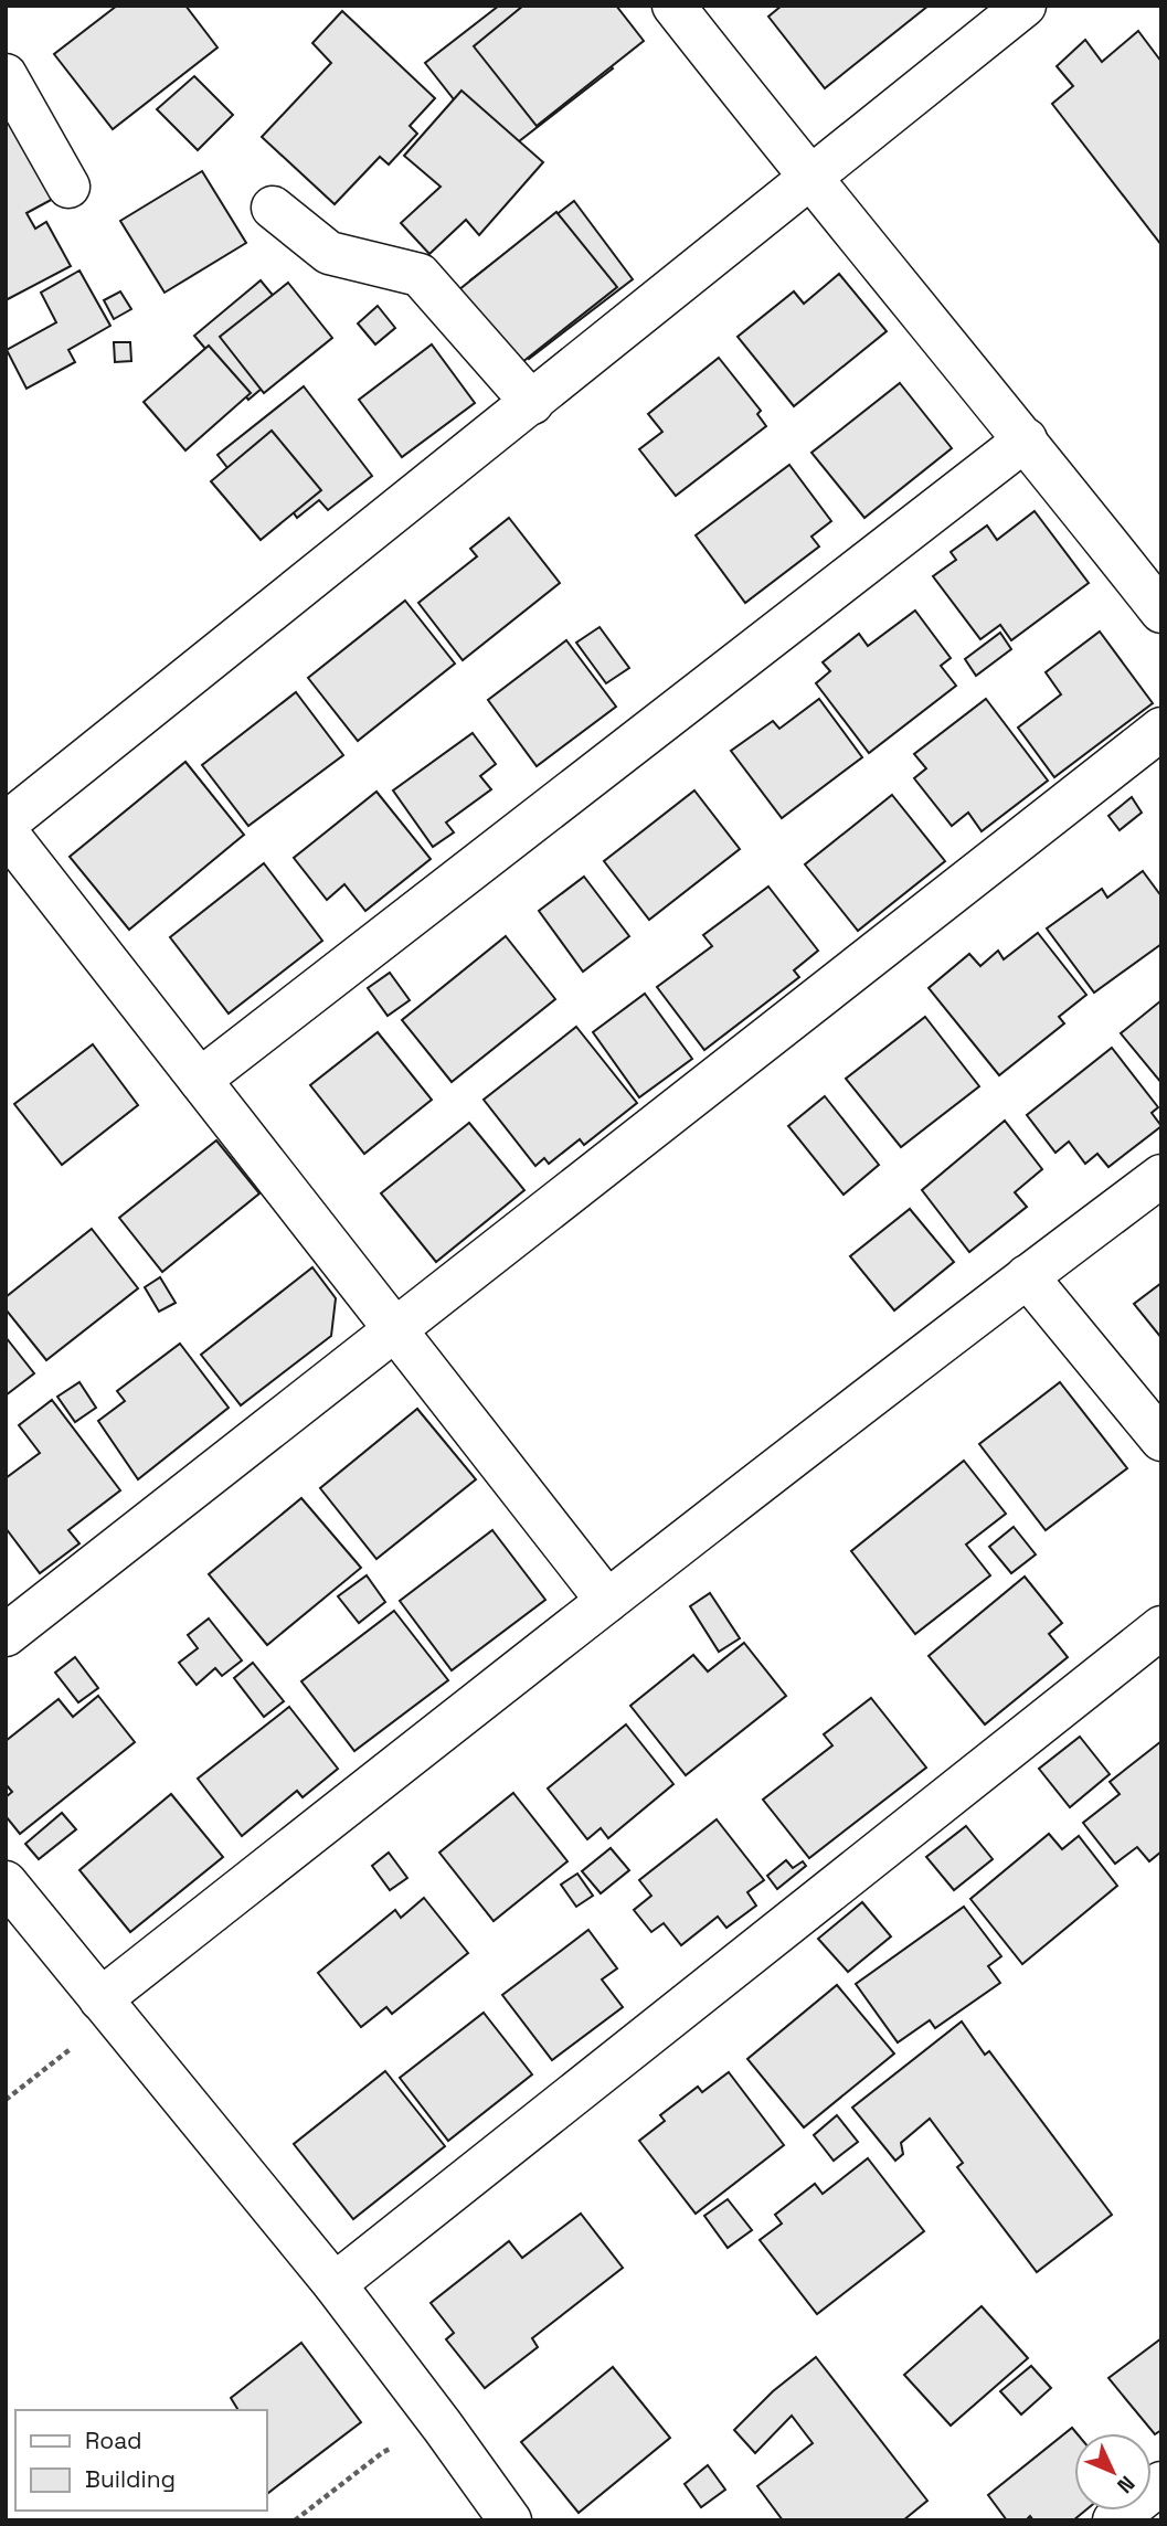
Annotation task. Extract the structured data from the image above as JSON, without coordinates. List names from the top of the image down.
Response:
{
  "legend": ["Road", "Building"],
  "north": "bottom right"
}
